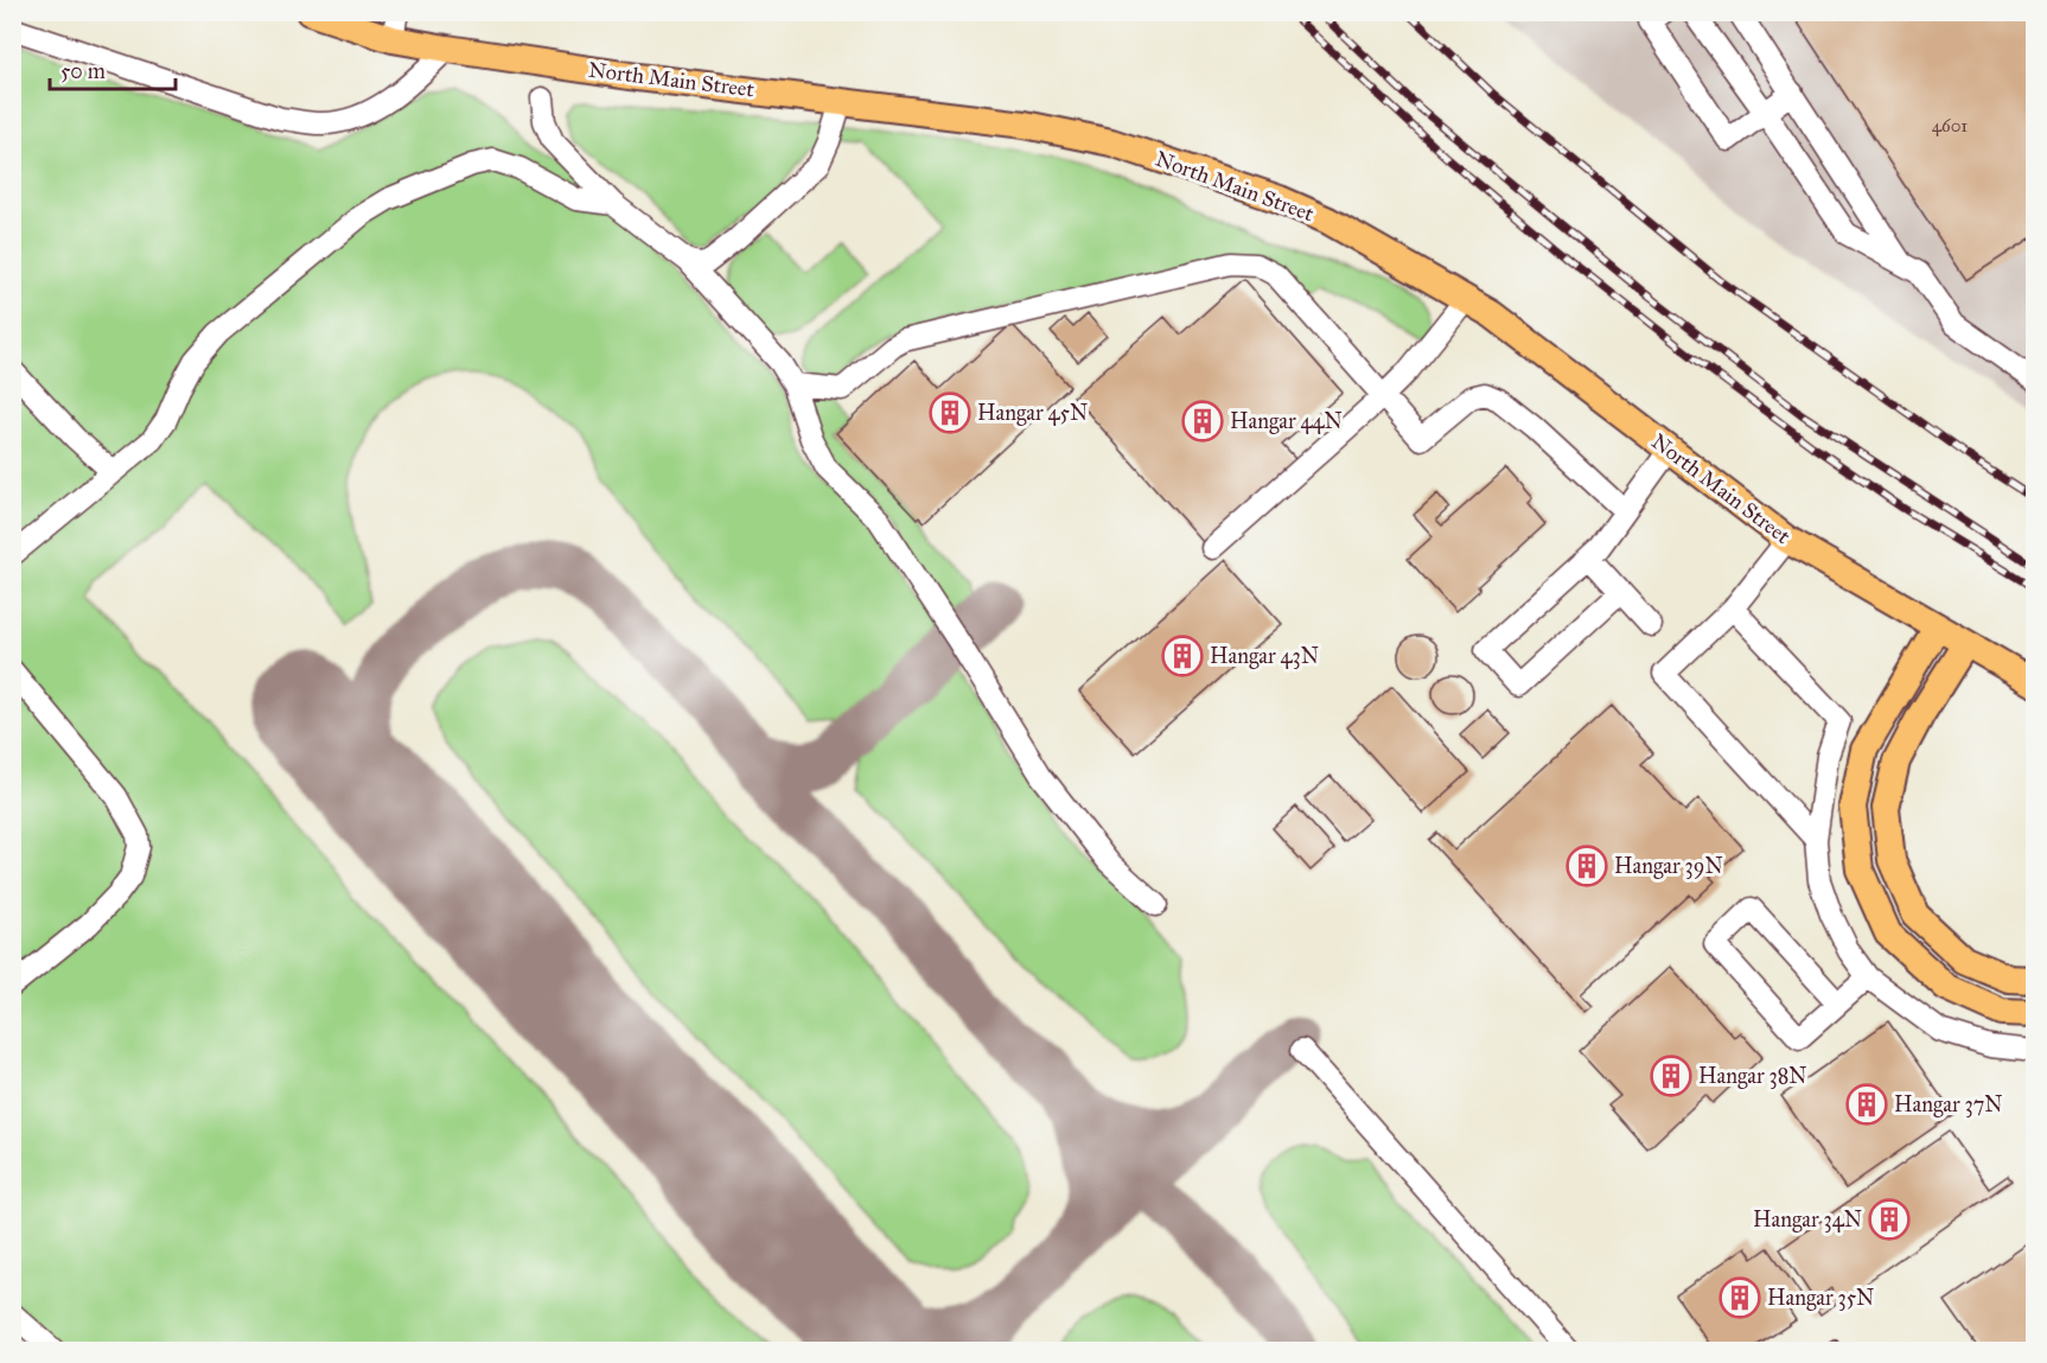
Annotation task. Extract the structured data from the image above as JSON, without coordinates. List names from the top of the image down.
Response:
{
  "streets": {
    "main road": ["North Main Street"]
  },
  "places": {
    "building": [
      "Hangar 45N",
      "Hangar 44N",
      "Hangar 43N",
      "Hangar 39N",
      "Hangar 38N",
      "Hangar 37N",
      "Hangar 34N",
      "Hangar 35N"
    ]
  },
  "house_numbers": ["4601"],
  "scale_bar": "50 m"
}
